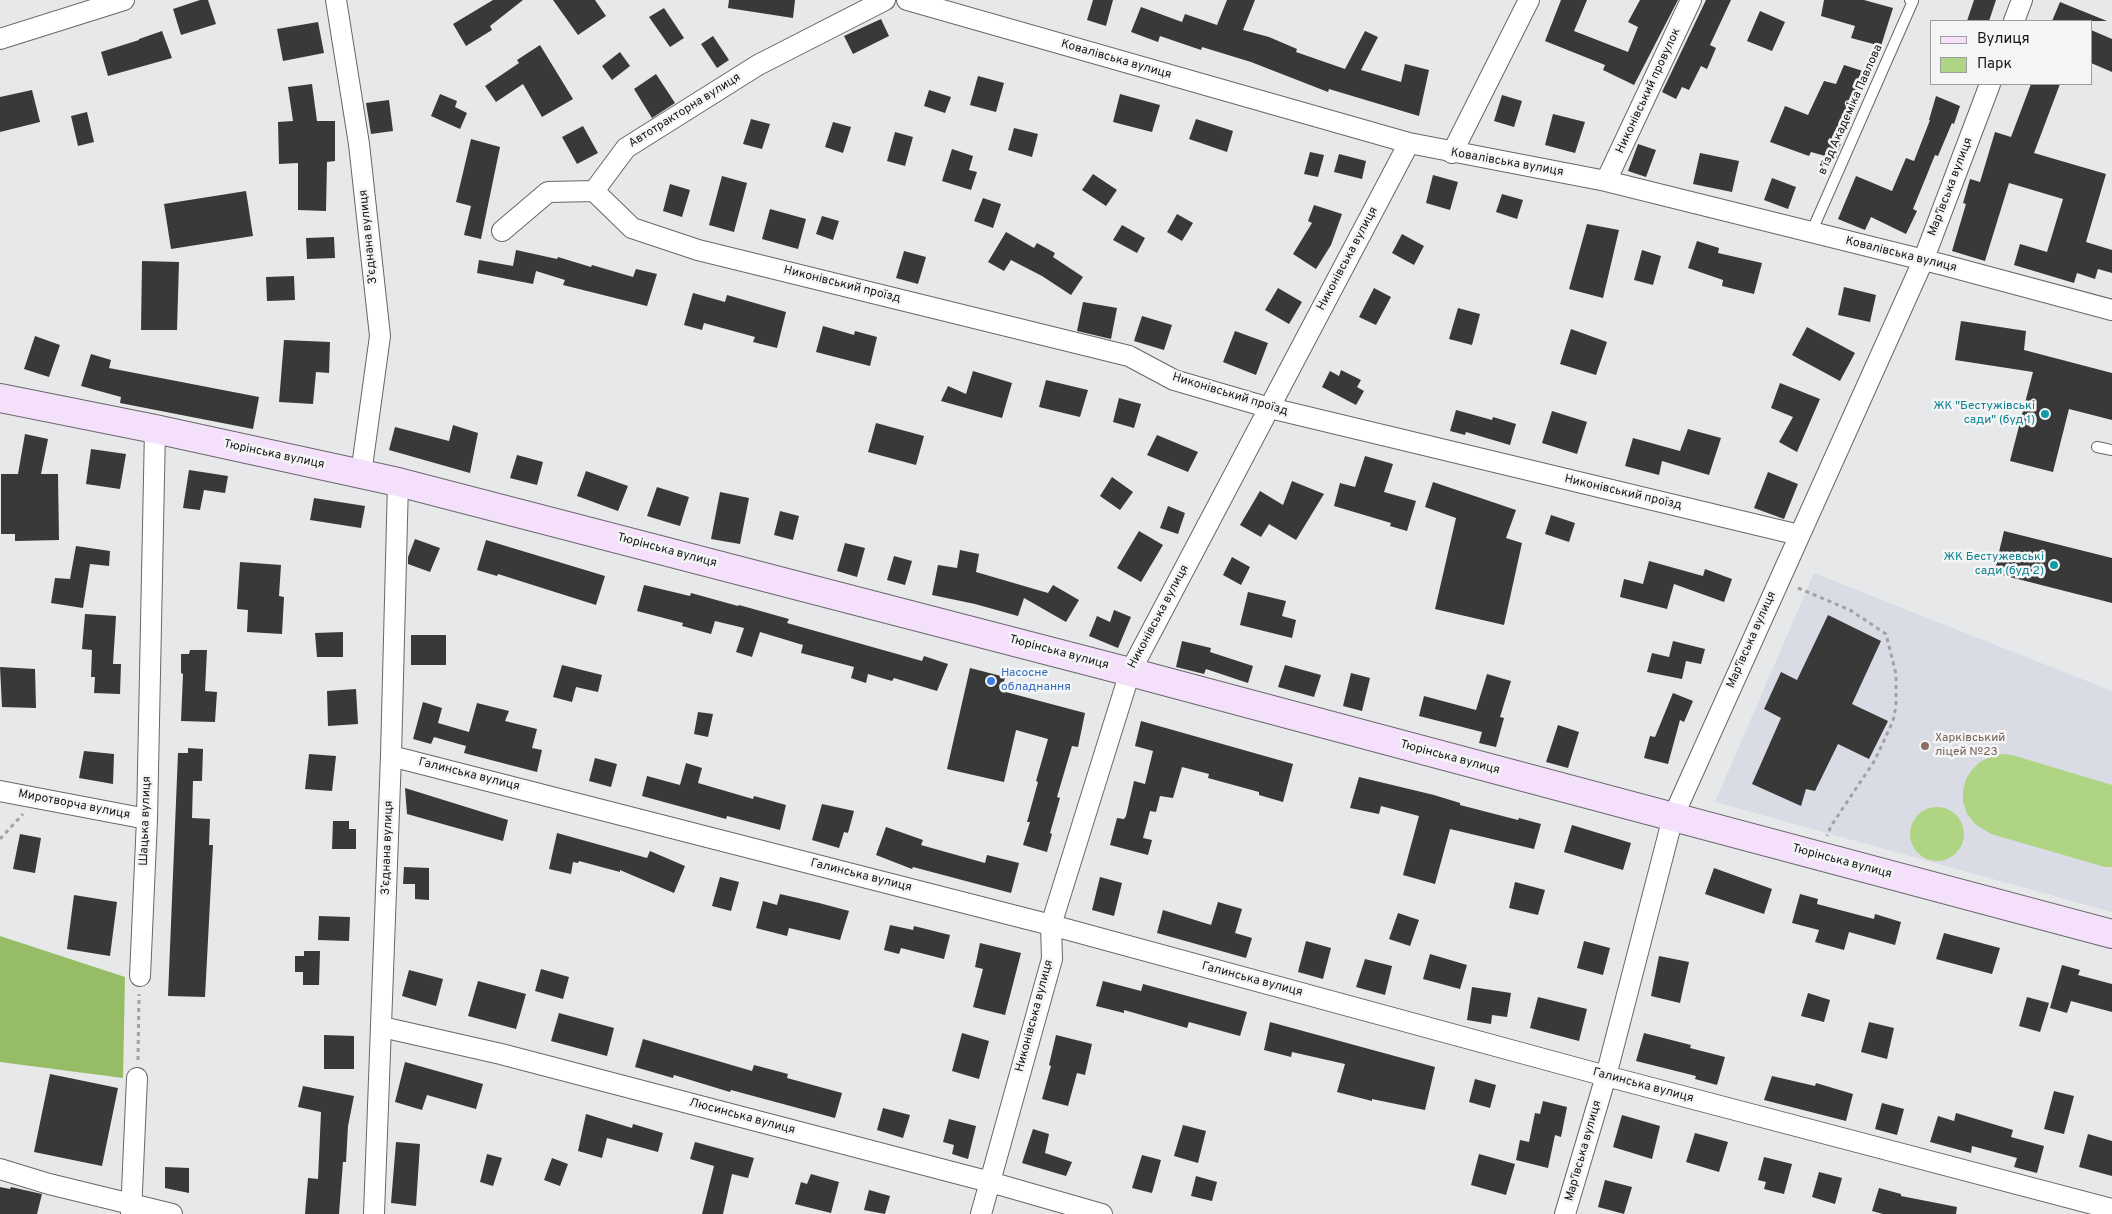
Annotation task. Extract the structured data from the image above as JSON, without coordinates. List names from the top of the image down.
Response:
{
  "streets": {
    "main road": ["Тюрінська вулиця"],
    "street": [
      "Ковалівська вулиця",
      "Никонівський провулок",
      "Автотракторна вулиця",
      "Мар'ївська вулиця",
      "З’єднана вулиця",
      "Никонівська вулиця",
      "Никонівський проїзд",
      "Галинська вулиця",
      "Миротворча вулиця",
      "Шацька вулиця",
      "Люсинська вулиця"
    ],
    "lane": ["в’їзд Академіка Павлова"]
  },
  "crossings": [
    ["Ковалівська вулиця", "Никонівський провулок"],
    ["Ковалівська вулиця", "в’їзд Академіка Павлова"],
    ["Ковалівська вулиця", "Мар'ївська вулиця"],
    ["Ковалівська вулиця", "Никонівська вулиця"],
    ["Автотракторна вулиця", "Никонівський проїзд"],
    ["Мар'ївська вулиця", "Никонівський проїзд"],
    ["Мар'ївська вулиця", "Тюрінська вулиця"],
    ["Мар'ївська вулиця", "Галинська вулиця"],
    ["З’єднана вулиця", "Тюрінська вулиця"],
    ["З’єднана вулиця", "Галинська вулиця"],
    ["З’єднана вулиця", "Люсинська вулиця"],
    ["Никонівська вулиця", "Никонівський проїзд"],
    ["Никонівська вулиця", "Тюрінська вулиця"],
    ["Никонівська вулиця", "Галинська вулиця"],
    ["Никонівська вулиця", "Люсинська вулиця"],
    ["Тюрінська вулиця", "Шацька вулиця"],
    ["Миротворча вулиця", "Шацька вулиця"]
  ],
  "places": [
    "ЖК \"Бестужівські сади\" (буд 1)",
    "ЖК Бестужевські сади (буд 2)",
    "Насосне обладнання",
    "Харківський ліцей №23"
  ],
  "legend": ["Вулиця", "Парк"]
}
